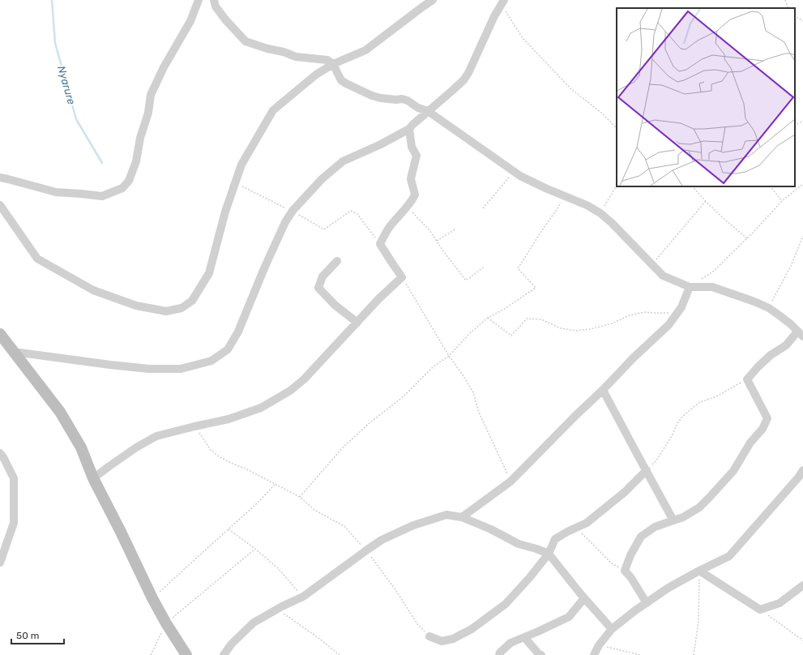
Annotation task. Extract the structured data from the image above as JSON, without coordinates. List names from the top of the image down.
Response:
{
  "water": ["Nyarure"],
  "scale_bar": "50 m"
}
